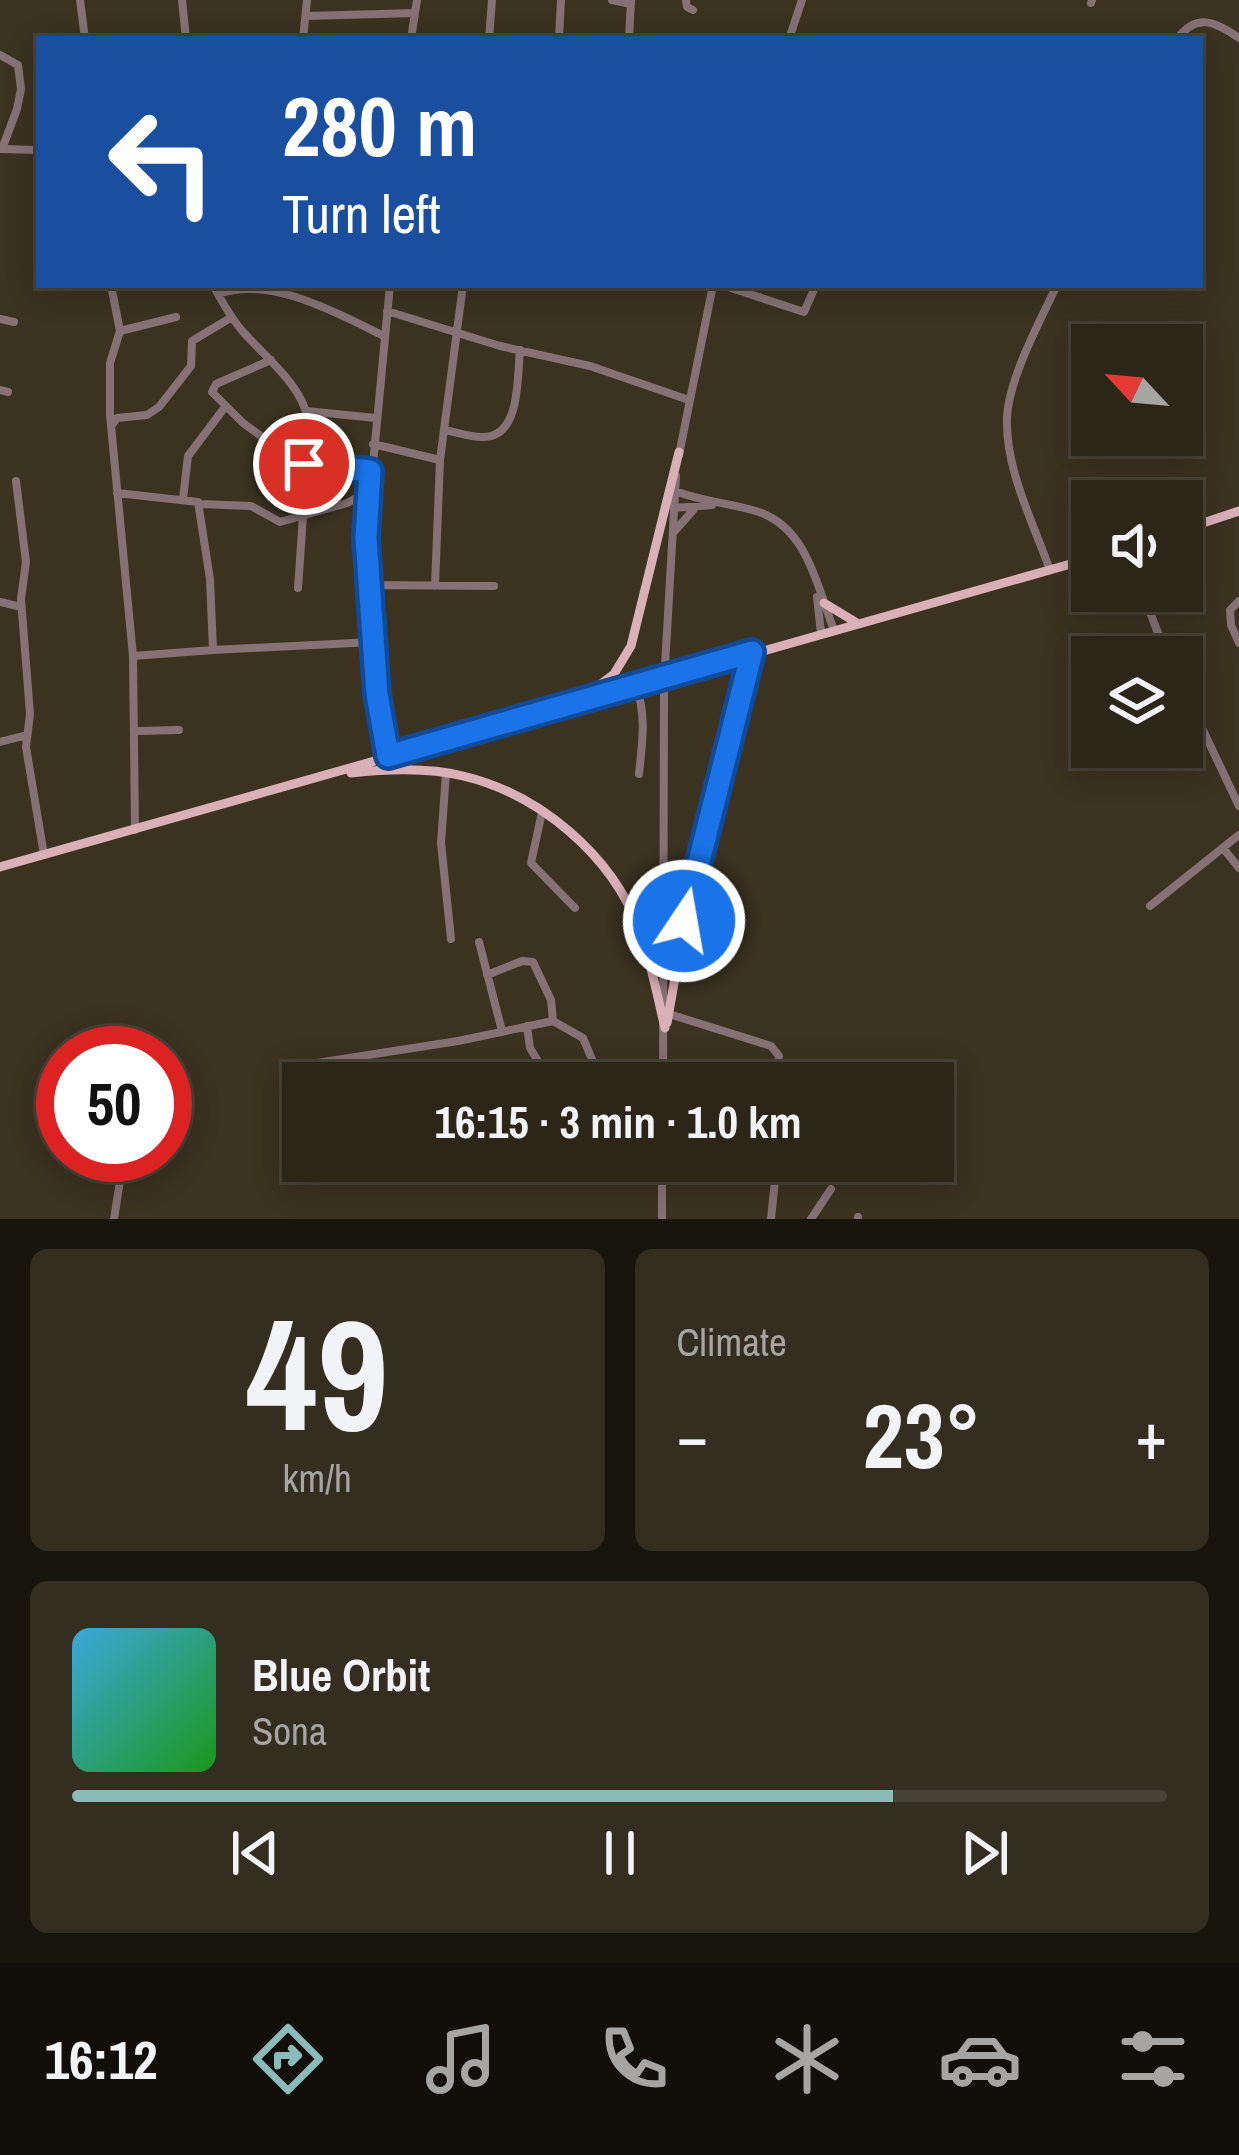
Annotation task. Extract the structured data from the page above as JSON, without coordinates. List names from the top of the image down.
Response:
{
  "north": "top left",
  "page": {
    "turn": ["280 m", "Turn left"],
    "limit": "50",
    "trip": "16:15 · 3 min · 1.0 km",
    "tile": [
      ["49", "km/h"],
      "Climate"
    ],
    "heat": ["−", "23°", "+"],
    "song": ["Blue Orbit", "Sona"],
    "tabs": "16:12"
  }
}
